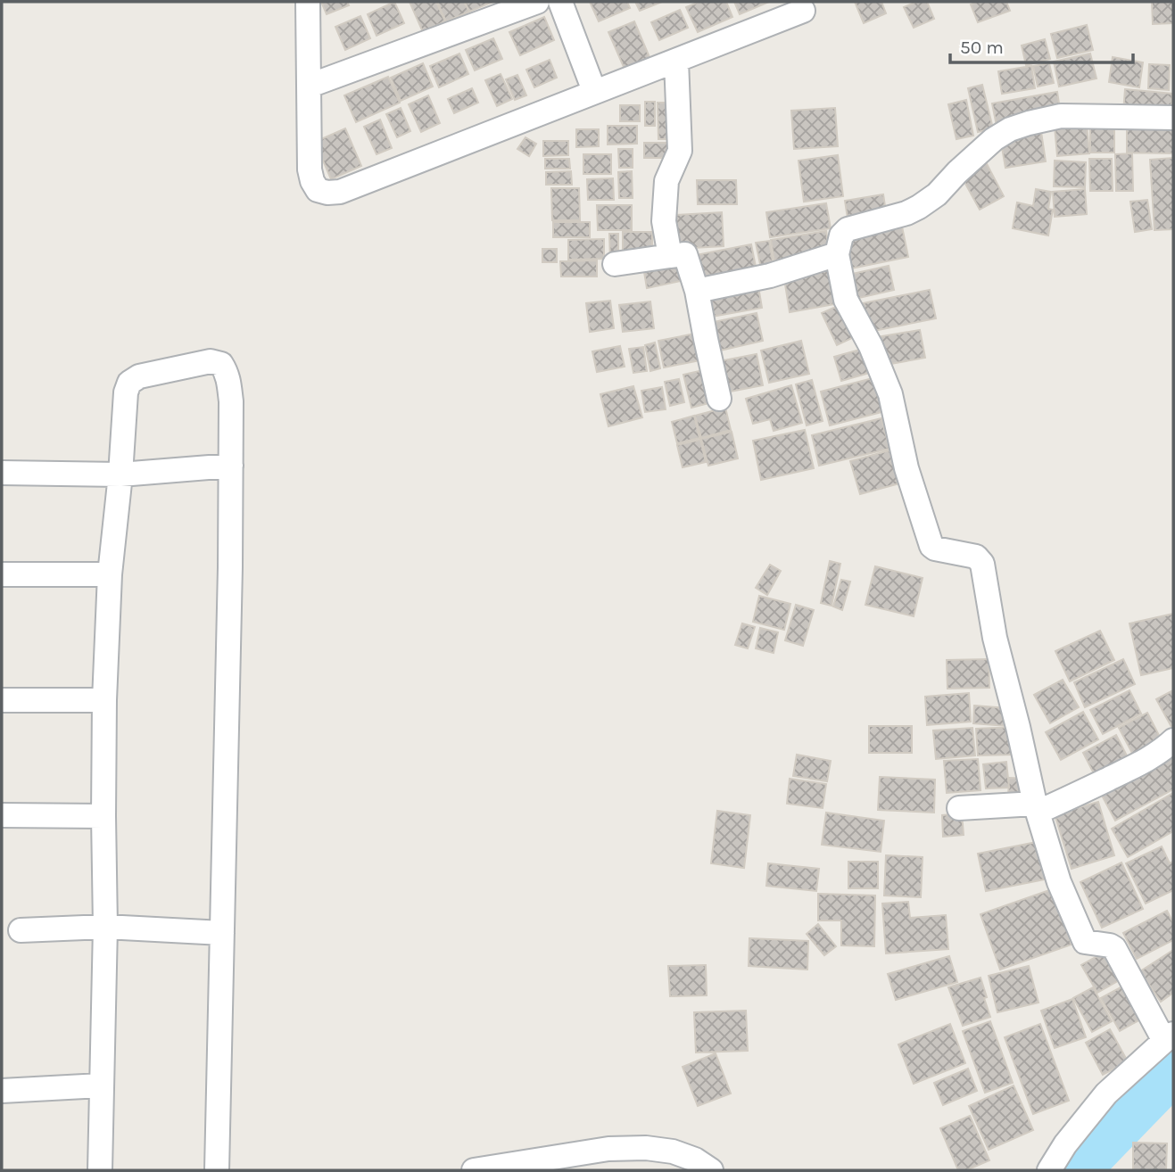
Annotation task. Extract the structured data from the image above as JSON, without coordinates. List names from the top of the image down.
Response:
{
  "scale_bar": "50 m"
}
